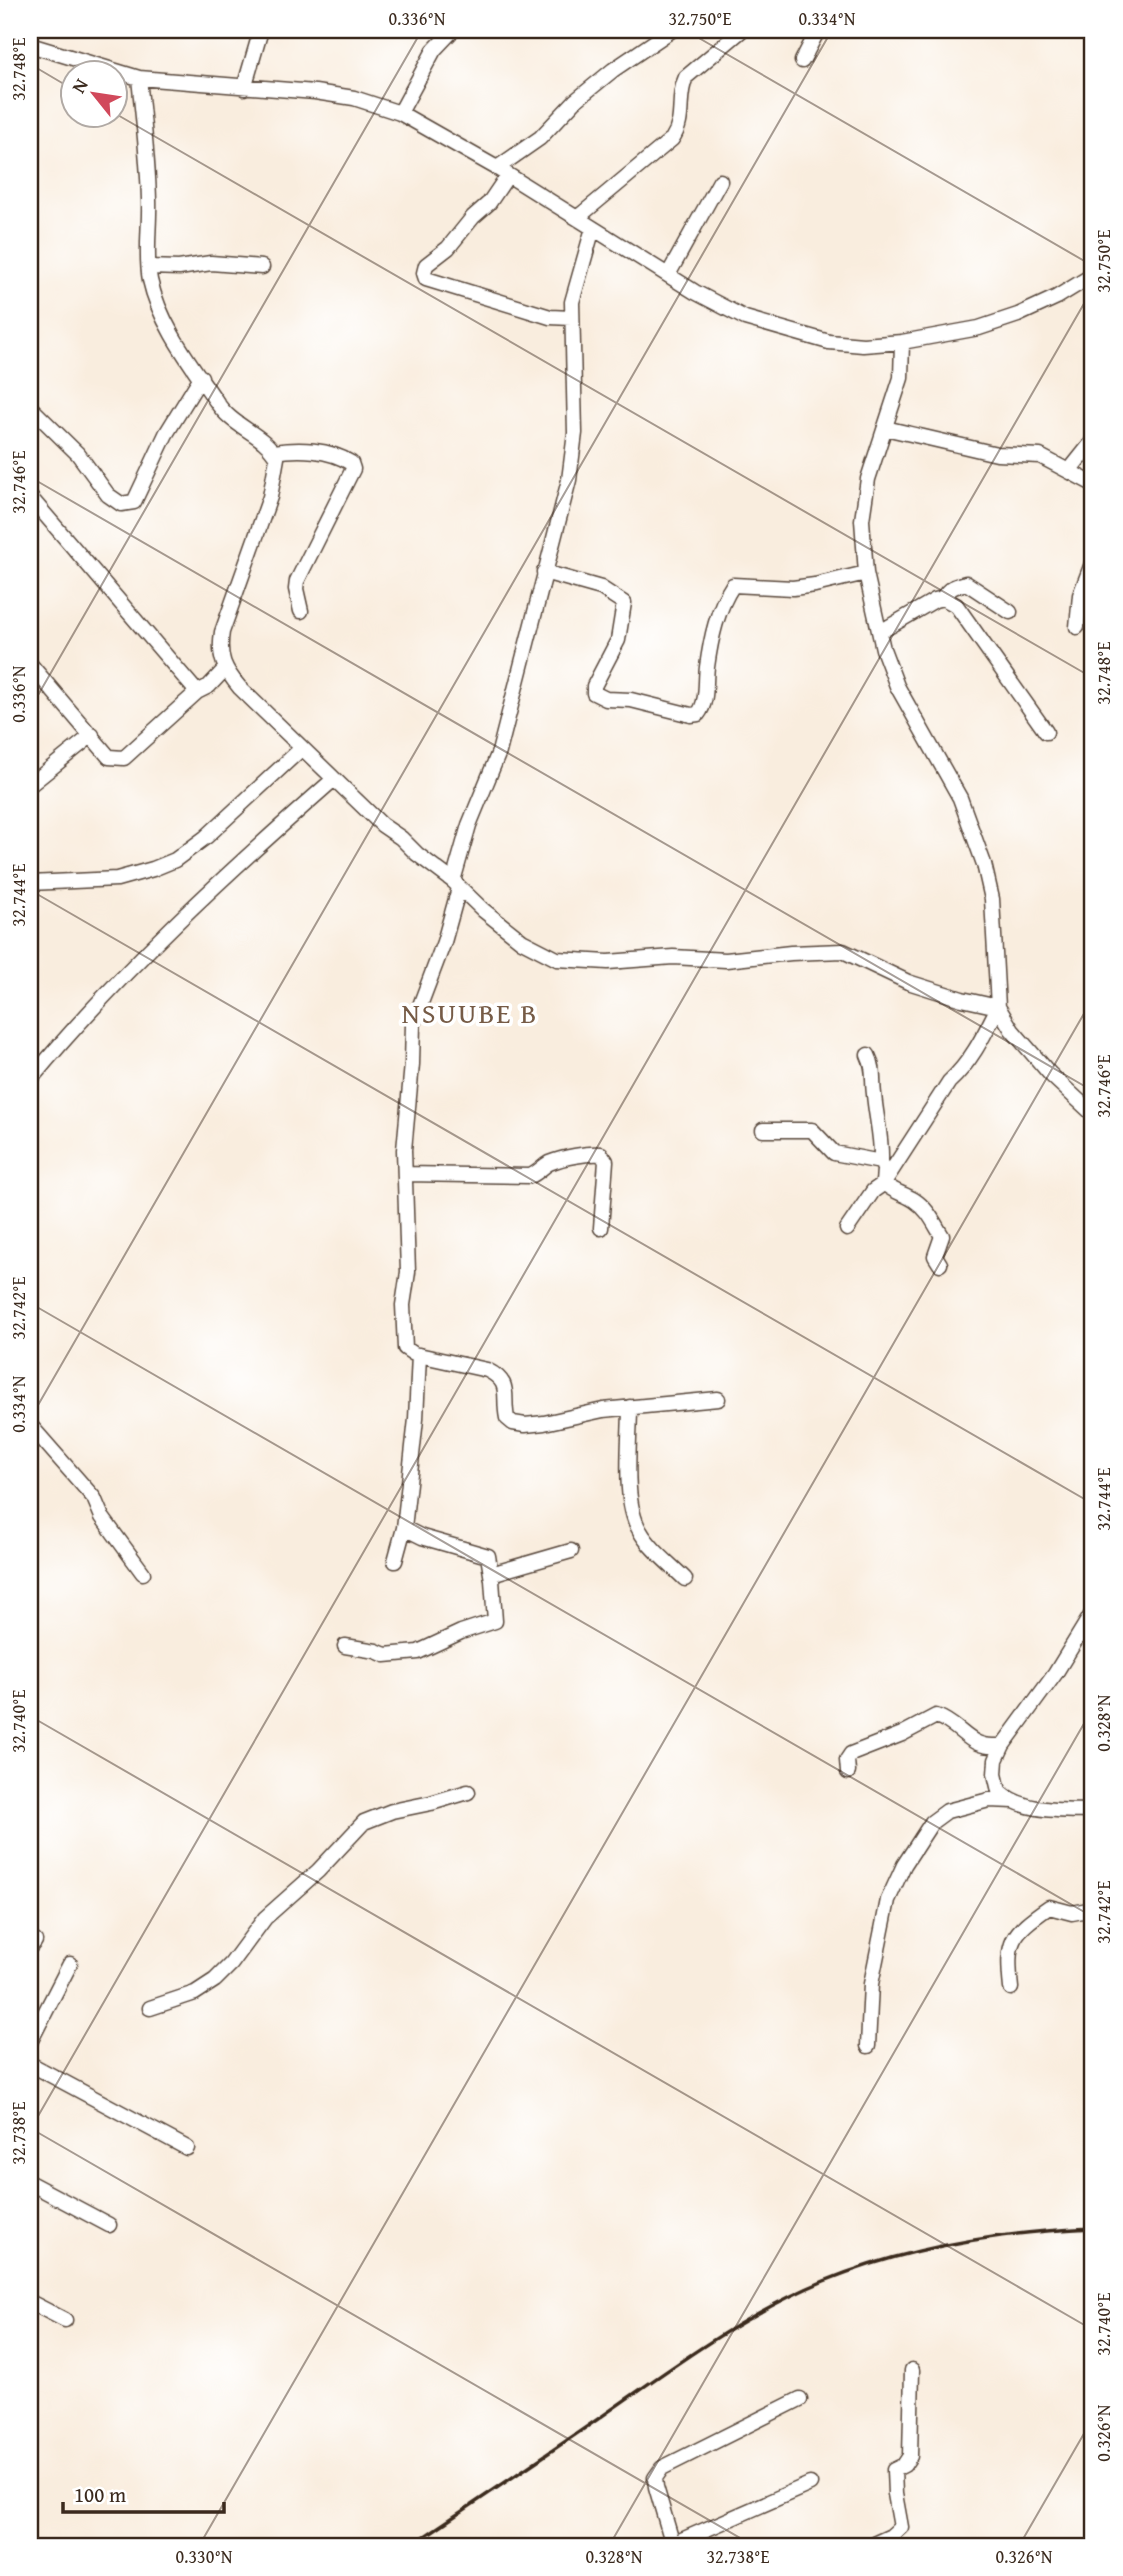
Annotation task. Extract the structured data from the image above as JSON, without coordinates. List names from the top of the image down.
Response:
{
  "districts": ["NSUUBE B"],
  "scale_bar": "100 m",
  "north": "top left",
  "coordinates": [
    "0.336°N",
    "32.750°E",
    "0.334°N",
    "32.748°E",
    "32.746°E",
    "32.744°E",
    "32.742°E",
    "32.740°E",
    "0.328°N",
    "32.738°E",
    "0.326°N",
    "0.330°N"
  ]
}
